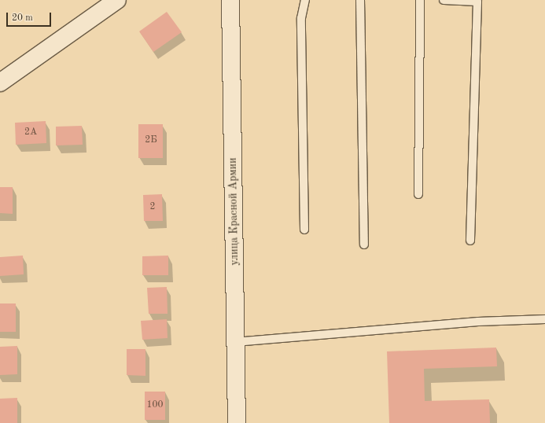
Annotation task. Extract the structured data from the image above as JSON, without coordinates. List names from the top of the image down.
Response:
{
  "streets": {
    "street": ["улица Красной Армии"]
  },
  "house_numbers": [
    "2А",
    "2Б",
    "2",
    "100"
  ],
  "scale_bar": "20 m"
}
